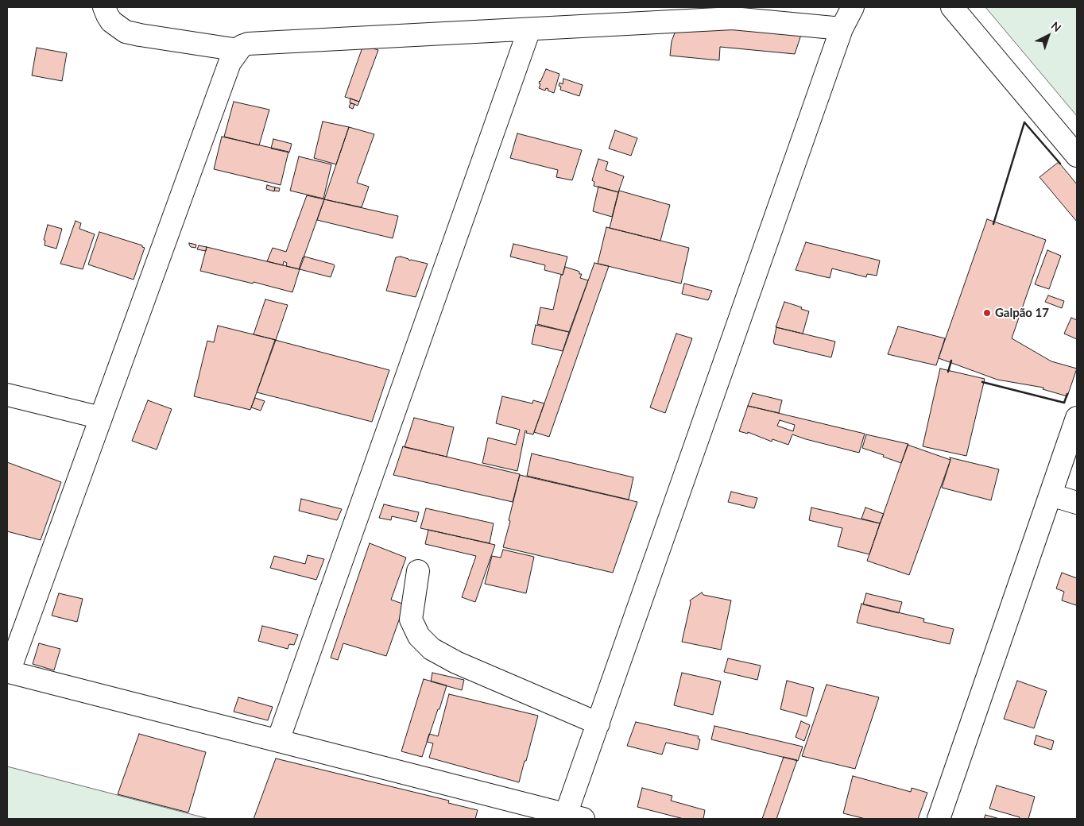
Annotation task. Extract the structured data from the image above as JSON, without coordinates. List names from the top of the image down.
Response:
{
  "places": ["Galpão 17"],
  "north": "top right"
}
